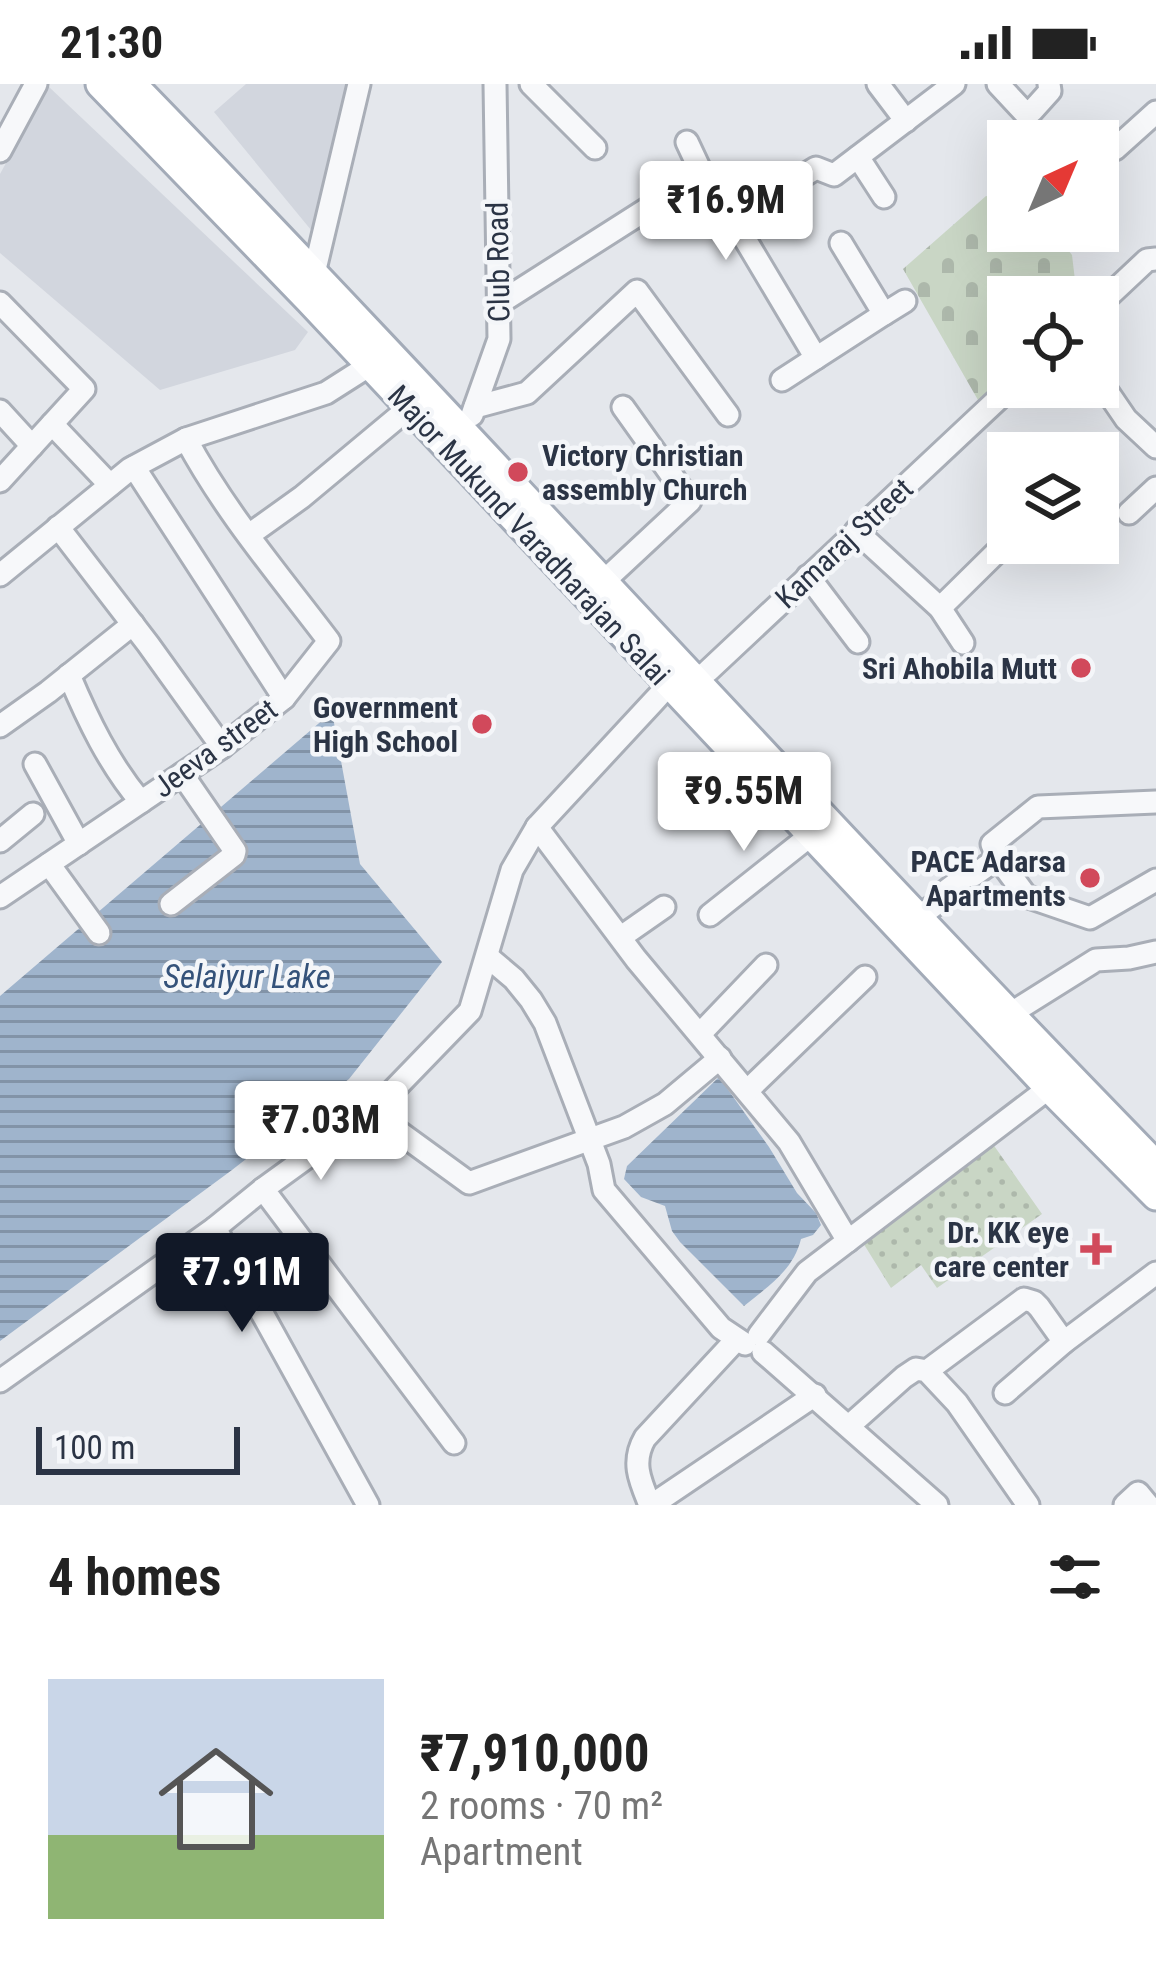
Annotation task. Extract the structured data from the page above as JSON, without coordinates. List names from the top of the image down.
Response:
{
  "streets": {
    "main road": ["Major Mukund Varadharajan Salai"],
    "street": ["Club Road", "Kamaraj Street", "Jeeva street"]
  },
  "crossings": [
    ["Club Road", "Major Mukund Varadharajan Salai"],
    ["Major Mukund Varadharajan Salai", "Kamaraj Street"]
  ],
  "water": ["Selaiyur Lake"],
  "places": {
    "other": [
      "Victory Christian assembly Church",
      "Sri Ahobila Mutt",
      "Government High School",
      "PACE Adarsa Apartments"
    ],
    "health": ["Dr. KK eye care center"]
  },
  "scale_bar": "100 m",
  "north": "top right",
  "page": {
    "status": "21:30",
    "price": [
      "₹16.9M",
      "₹9.55M",
      "₹7.03M",
      "₹7.91M"
    ],
    "scale": "100 m",
    "heading": "4 homes",
    "list": [
      {
        "name": "₹7,910,000",
        "note": "2 rooms · 70 m² · Apartment"
      }
    ]
  }
}
